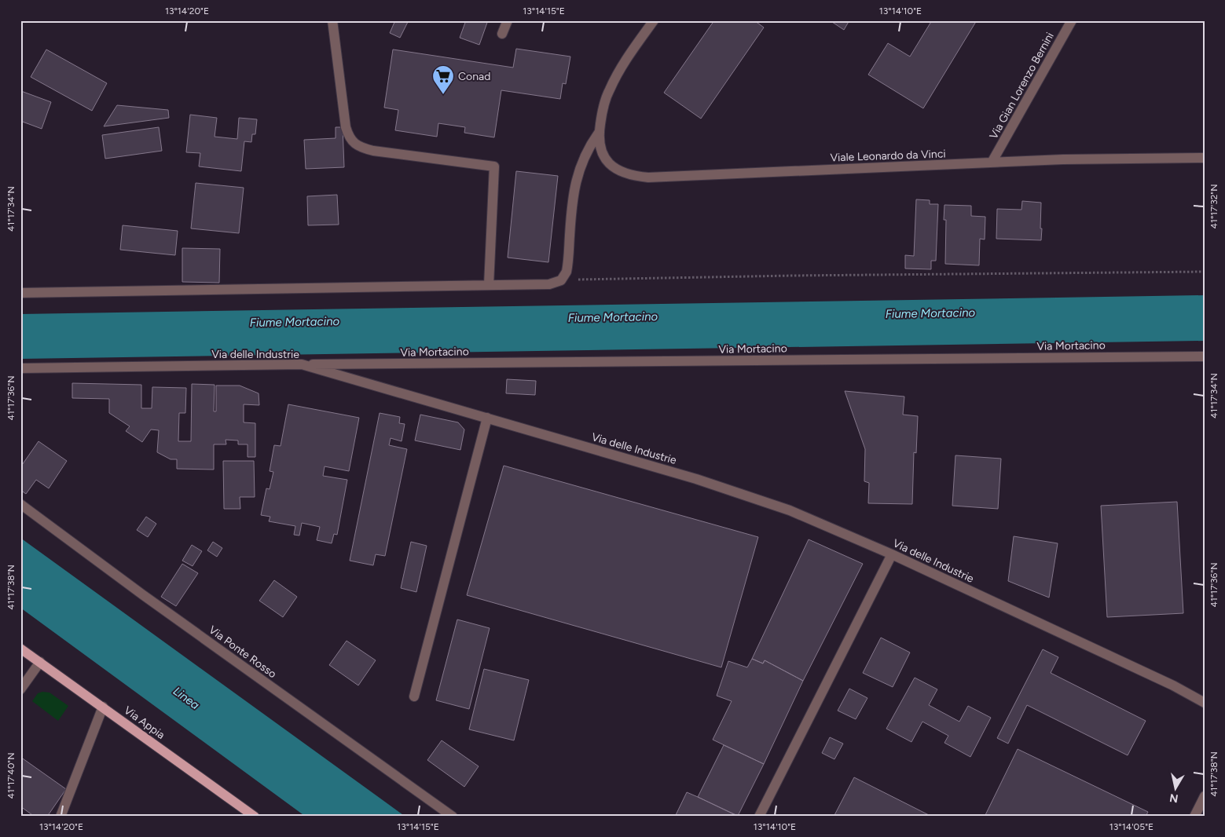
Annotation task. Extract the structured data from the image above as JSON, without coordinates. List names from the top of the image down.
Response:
{
  "streets": {
    "main road": ["Via Appia"],
    "street": [
      "Via Gian Lorenzo Bernini",
      "Viale Leonardo da Vinci",
      "Via Mortacino",
      "Via delle Industrie",
      "Via Ponte Rosso"
    ]
  },
  "crossings": [
    ["Via Gian Lorenzo Bernini", "Viale Leonardo da Vinci"],
    ["Via Mortacino", "Via delle Industrie"]
  ],
  "water": ["Fiume Mortacino", "Linea"],
  "places": {
    "supermarket": ["Conad"]
  },
  "north": "bottom",
  "coordinates": [
    "13°14'20\"E",
    "13°14'15\"E",
    "13°14'10\"E",
    "41°17'32\"N",
    "41°17'34\"N",
    "41°17'36\"N",
    "41°17'38\"N",
    "41°17'40\"N",
    "13°14'05\"E"
  ]
}
